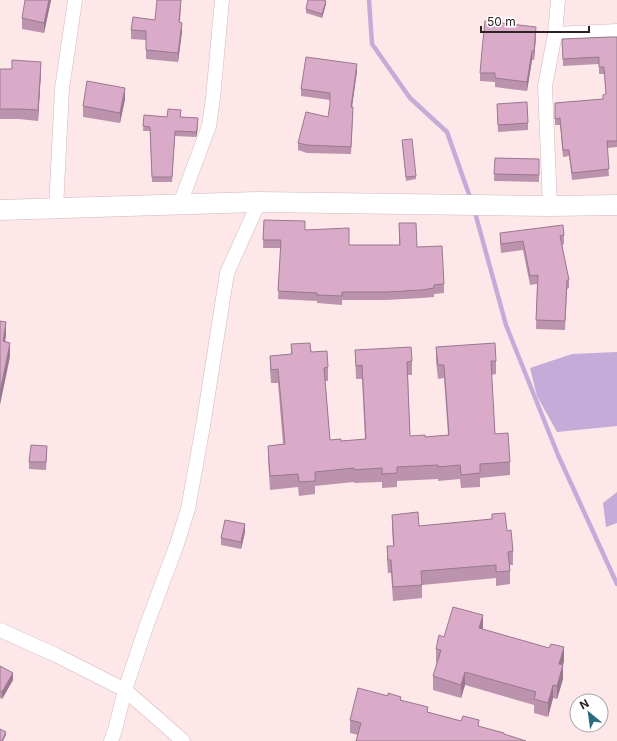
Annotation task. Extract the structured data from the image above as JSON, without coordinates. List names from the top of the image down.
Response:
{
  "scale_bar": "50 m",
  "north": "top left"
}
